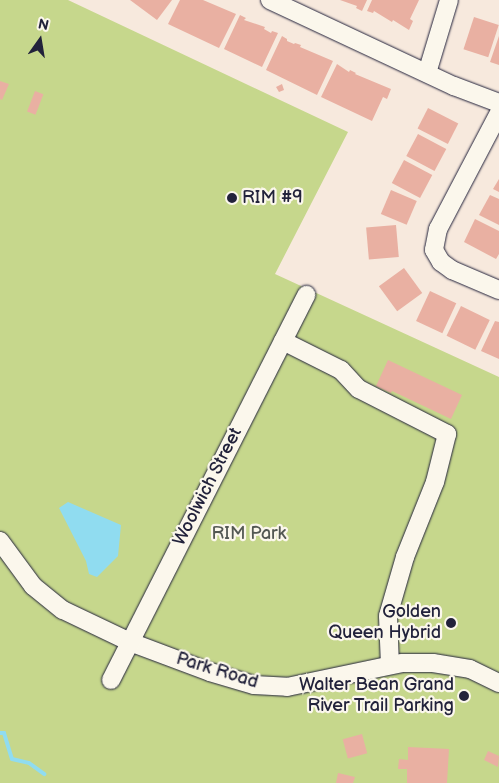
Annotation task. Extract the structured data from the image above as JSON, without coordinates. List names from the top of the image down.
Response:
{
  "streets": {
    "street": ["Woolwich Street", "Park Road"]
  },
  "crossings": [
    ["Woolwich Street", "Park Road"]
  ],
  "parks": ["RIM Park"],
  "places": ["RIM #9", "Golden Queen Hybrid", "Walter Bean Grand River Trail Parking"],
  "north": "top"
}
